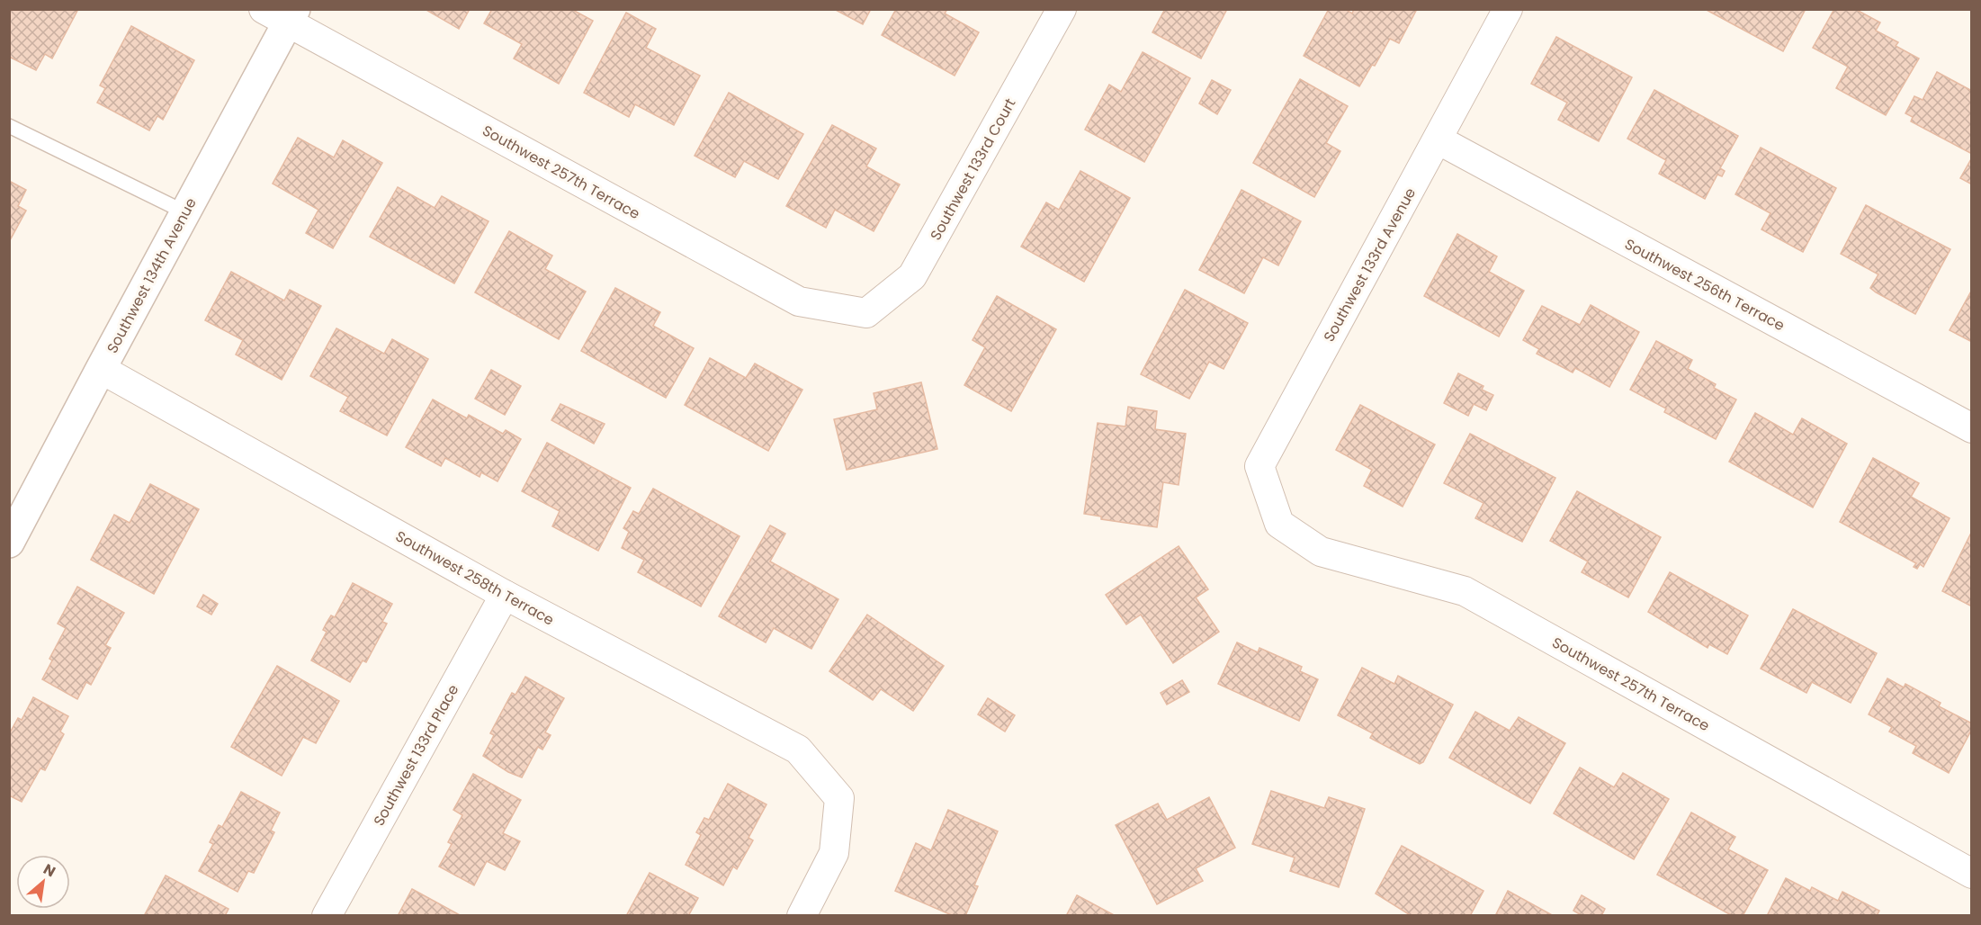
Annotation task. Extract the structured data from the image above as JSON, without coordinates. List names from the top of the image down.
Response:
{
  "streets": {
    "street": [
      "Southwest 133rd Court",
      "Southwest 257th Terrace",
      "Southwest 133rd Avenue",
      "Southwest 134th Avenue",
      "Southwest 256th Terrace",
      "Southwest 258th Terrace",
      "Southwest 133rd Place"
    ]
  },
  "crossings": [
    ["Southwest 133rd Court", "Southwest 257th Terrace"],
    ["Southwest 257th Terrace", "Southwest 133rd Avenue"],
    ["Southwest 257th Terrace", "Southwest 134th Avenue"],
    ["Southwest 133rd Avenue", "Southwest 256th Terrace"],
    ["Southwest 134th Avenue", "Southwest 258th Terrace"],
    ["Southwest 258th Terrace", "Southwest 133rd Place"]
  ],
  "north": "top right"
}
